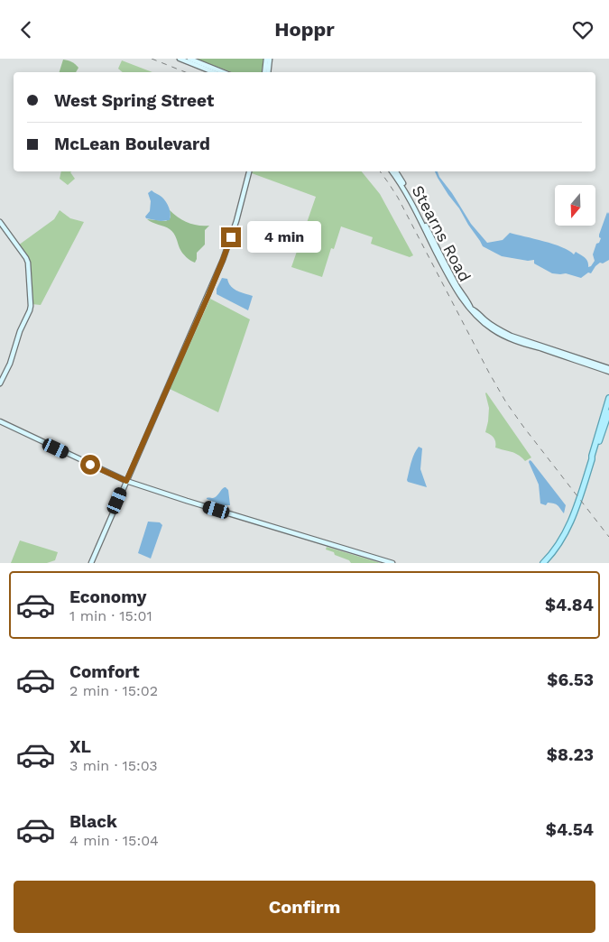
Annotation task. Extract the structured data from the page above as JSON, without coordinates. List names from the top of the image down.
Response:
{
  "streets": {
    "main road": ["Stearns Road"]
  },
  "north": "bottom",
  "page": {
    "header": "Hoppr",
    "banner": ["West Spring Street", "McLean Boulevard"],
    "bubble": "4 min",
    "list": [
      {
        "name": "Economy",
        "note": "1 min · 15:01",
        "value": "$4.84"
      },
      {
        "name": "Comfort",
        "note": "2 min · 15:02",
        "value": "$6.53"
      },
      {
        "name": "XL",
        "note": "3 min · 15:03",
        "value": "$8.23"
      },
      {
        "name": "Black",
        "note": "4 min · 15:04",
        "value": "$4.54"
      }
    ],
    "buttons": "Confirm"
  }
}
